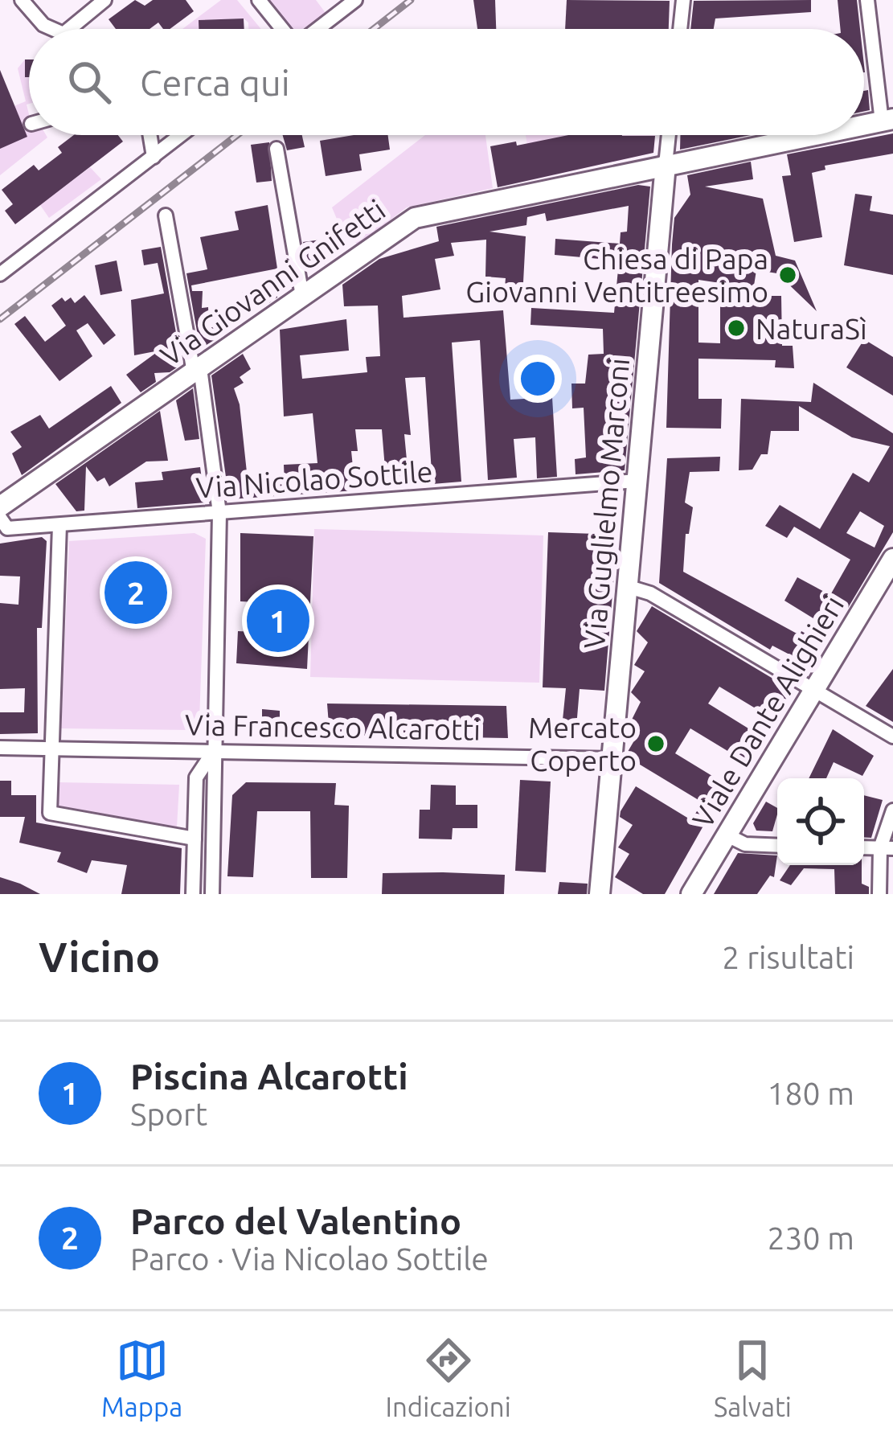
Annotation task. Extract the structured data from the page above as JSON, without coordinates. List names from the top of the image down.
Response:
{
  "streets": {
    "main road": ["Via Giovanni Gnifetti", "Via Guglielmo Marconi", "Viale Dante Alighieri"],
    "street": ["Via Nicolao Sottile", "Via Francesco Alcarotti"]
  },
  "crossings": [
    ["Via Giovanni Gnifetti", "Via Guglielmo Marconi"],
    ["Via Nicolao Sottile", "Via Guglielmo Marconi"],
    ["Via Guglielmo Marconi", "Via Francesco Alcarotti"]
  ],
  "places": ["Chiesa di Papa Giovanni Ventitreesimo", "NaturaSì", "Mercato Coperto"],
  "page": {
    "search": "Cerca qui",
    "pins": ["2", "1"],
    "heading": ["Vicino", "2 risultati"],
    "list": [
      {
        "mark": "1",
        "name": "Piscina Alcarotti",
        "note": "Sport",
        "value": "180 m"
      },
      {
        "mark": "2",
        "name": "Parco del Valentino",
        "note": "Parco · Via Nicolao Sottile",
        "value": "230 m"
      }
    ],
    "nav": ["Mappa", "Indicazioni", "Salvati"]
  }
}
